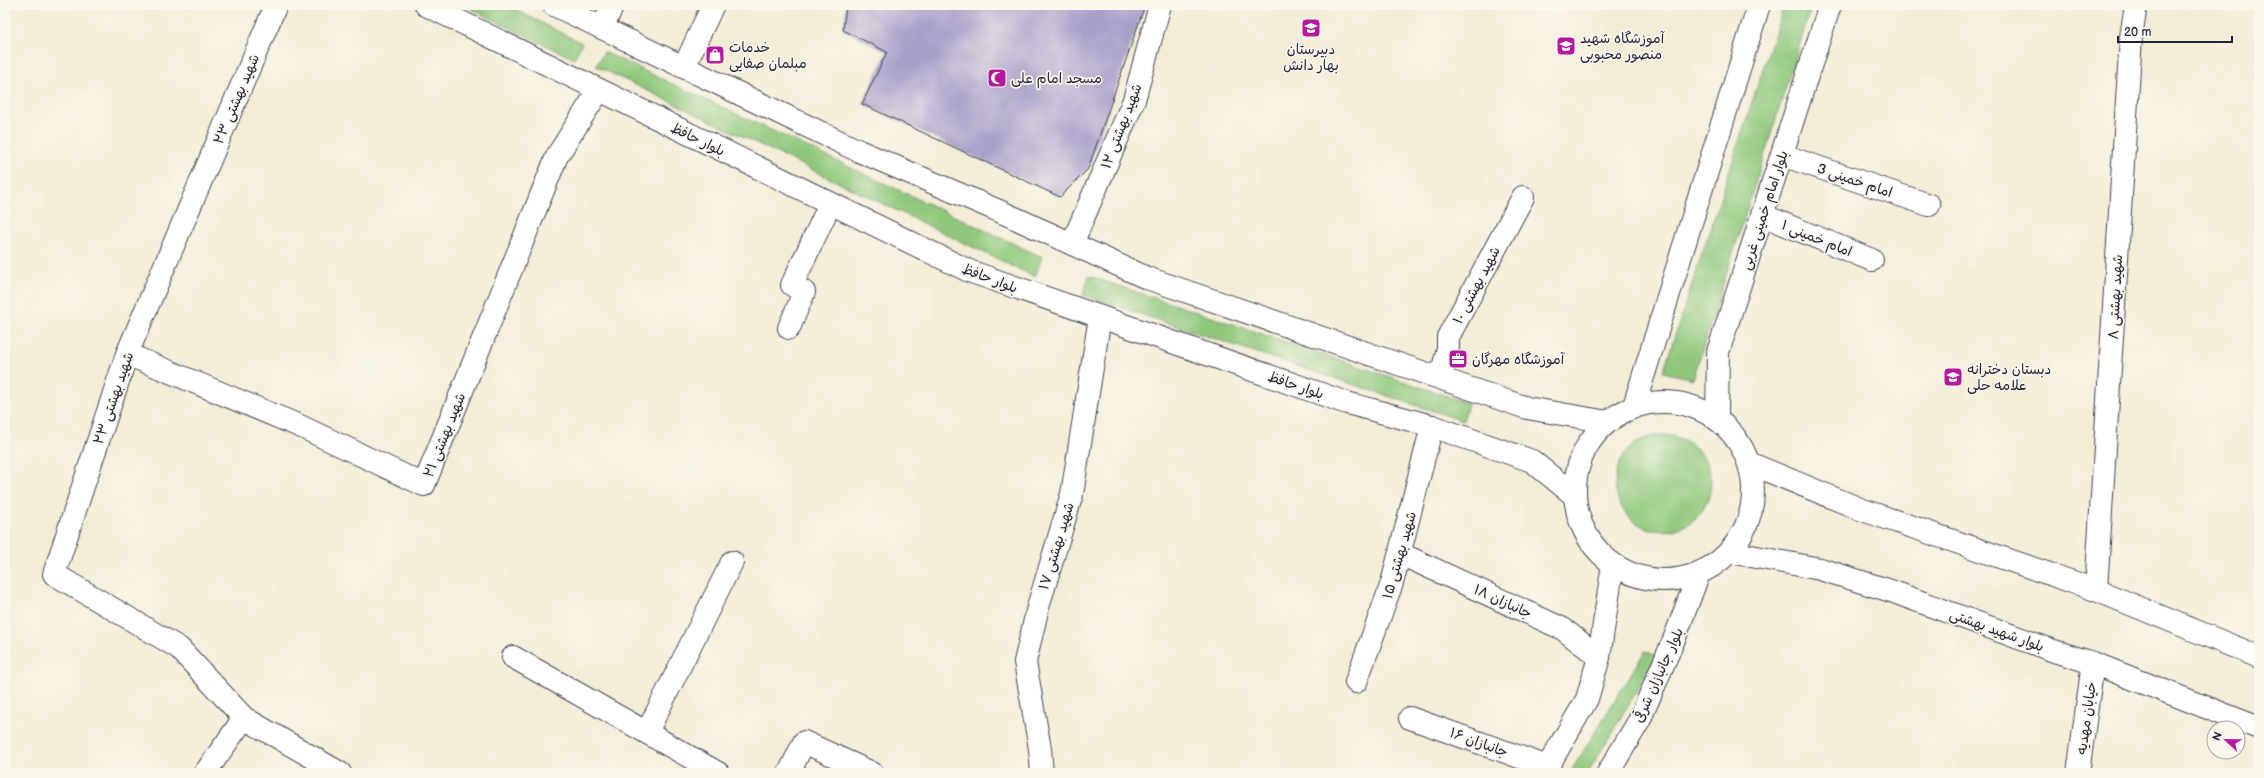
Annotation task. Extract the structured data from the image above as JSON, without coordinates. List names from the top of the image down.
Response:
{
  "streets": {
    "main road": [
      "شهید بهشتی ۲۳",
      "شهید بهشتی ۱۲",
      "بلوار حافظ",
      "امام خمینی 3",
      "بلوار امام خمینی غربی",
      "امام خمینی ۱",
      "شهید بهشتی ۱۰",
      "شهید بهشتی ۸",
      "شهید بهشتی ۲۱",
      "شهید بهشتی ۱۷",
      "شهید بهشتی ۱۵",
      "جانبازان ۱۸",
      "بلوار شهید بهشتی",
      "بلوار جانبازان شرقی",
      "خیابان مهدیه",
      "جانبازان ۱۶"
    ]
  },
  "crossings": [
    ["شهید بهشتی ۲۳", "شهید بهشتی ۲۱"],
    ["بلوار حافظ", "شهید بهشتی ۲۱"],
    ["بلوار حافظ", "شهید بهشتی ۱۷"],
    ["بلوار حافظ", "شهید بهشتی ۱۵"],
    ["امام خمینی 3", "بلوار امام خمینی غربی"],
    ["بلوار امام خمینی غربی", "امام خمینی ۱"],
    ["شهید بهشتی ۱۵", "جانبازان ۱۸"],
    ["بلوار شهید بهشتی", "خیابان مهدیه"]
  ],
  "places": {
    "school or university": ["دبیرستان بهار دانش", "آموزشگاه شهید منصور محبوبی", "دبستان دخترانه علامه حلی"],
    "shop": ["خدمات مبلمان صفایی"],
    "mosque": ["مسجد امام علی"],
    "office": ["آموزشگاه مهرگان"]
  },
  "scale_bar": "20 m",
  "north": "left"
}
